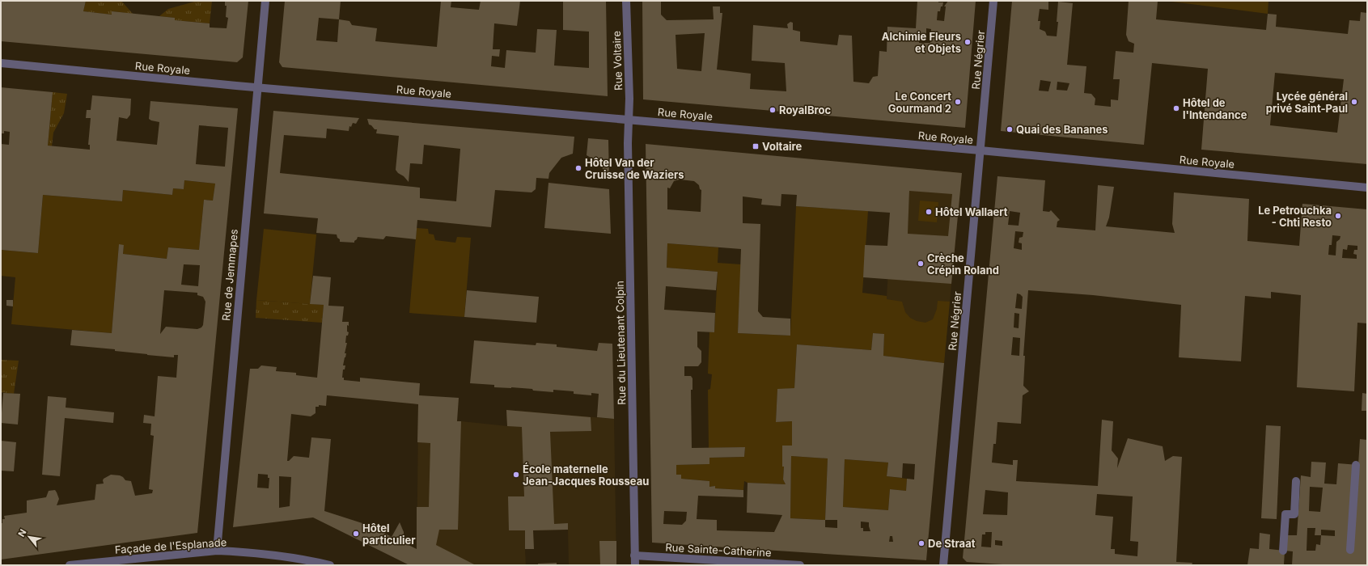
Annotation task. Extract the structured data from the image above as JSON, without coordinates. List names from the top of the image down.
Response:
{
  "streets": {
    "street": [
      "Rue Négrier",
      "Rue Voltaire",
      "Rue Royale",
      "Rue de Jemmapes",
      "Rue du Lieutenant Colpin",
      "Façade de l'Esplanade",
      "Rue Sainte-Catherine"
    ]
  },
  "crossings": [
    ["Rue Négrier", "Rue Royale"],
    ["Rue Voltaire", "Rue Royale"],
    ["Rue Voltaire", "Rue du Lieutenant Colpin"],
    ["Rue Royale", "Rue de Jemmapes"],
    ["Rue Royale", "Rue du Lieutenant Colpin"],
    ["Rue de Jemmapes", "Façade de l'Esplanade"],
    ["Rue du Lieutenant Colpin", "Rue Sainte-Catherine"]
  ],
  "places": {
    "other": [
      "Alchimie Fleurs et Objets",
      "Le Concert Gourmand 2",
      "Lycée général privé Saint-Paul",
      "Hôtel de l'Intendance",
      "RoyalBroc",
      "Quai des Bananes",
      "Hôtel Van der Cruisse de Waziers",
      "Hôtel Wallaert",
      "Le Petrouchka - Chti Resto",
      "Crèche Crépin Roland",
      "École maternelle Jean-Jacques Rousseau",
      "Hôtel particulier",
      "De Straat"
    ],
    "transit": ["Voltaire"]
  },
  "north": "top left"
}
